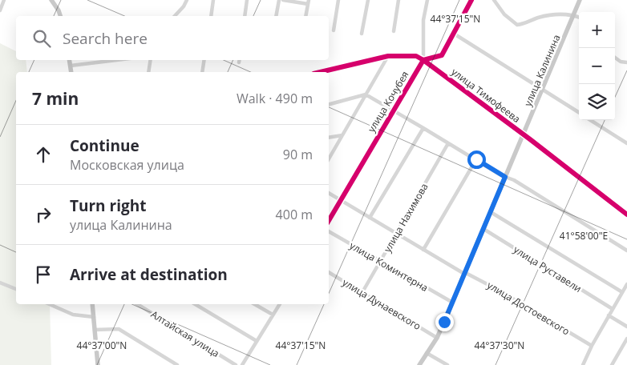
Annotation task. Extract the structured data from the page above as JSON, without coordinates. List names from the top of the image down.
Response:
{
  "streets": {
    "main road": ["улица Калинина"],
    "street": [
      "улица Тимофеева",
      "улица Кочубея",
      "улица Нахимова",
      "улица Коминтерна",
      "улица Руставели",
      "улица Дунаевского",
      "улица Достоевского",
      "Алтайская улица"
    ]
  },
  "crossings": [
    ["улица Калинина", "улица Тимофеева"],
    ["улица Калинина", "улица Коминтерна"],
    ["улица Калинина", "улица Руставели"],
    ["улица Калинина", "улица Дунаевского"],
    ["улица Калинина", "улица Достоевского"],
    ["улица Тимофеева", "улица Кочубея"],
    ["улица Кочубея", "улица Достоевского"],
    ["улица Нахимова", "улица Коминтерна"],
    ["улица Нахимова", "улица Дунаевского"],
    ["улица Нахимова", "улица Достоевского"]
  ],
  "page": {
    "map_buttons": ["+", "−"],
    "search": "Search here",
    "heading": ["7 min", "Walk · 490 m"],
    "list": [
      ["Continue", "Московская улица", "90 m"],
      ["Turn right", "улица Калинина", "400 m"],
      "Arrive at destination"
    ]
  },
  "coordinates": [
    "44°37'15\"N",
    "41°58'00\"E",
    "44°37'00\"N",
    "44°37'30\"N"
  ]
}
